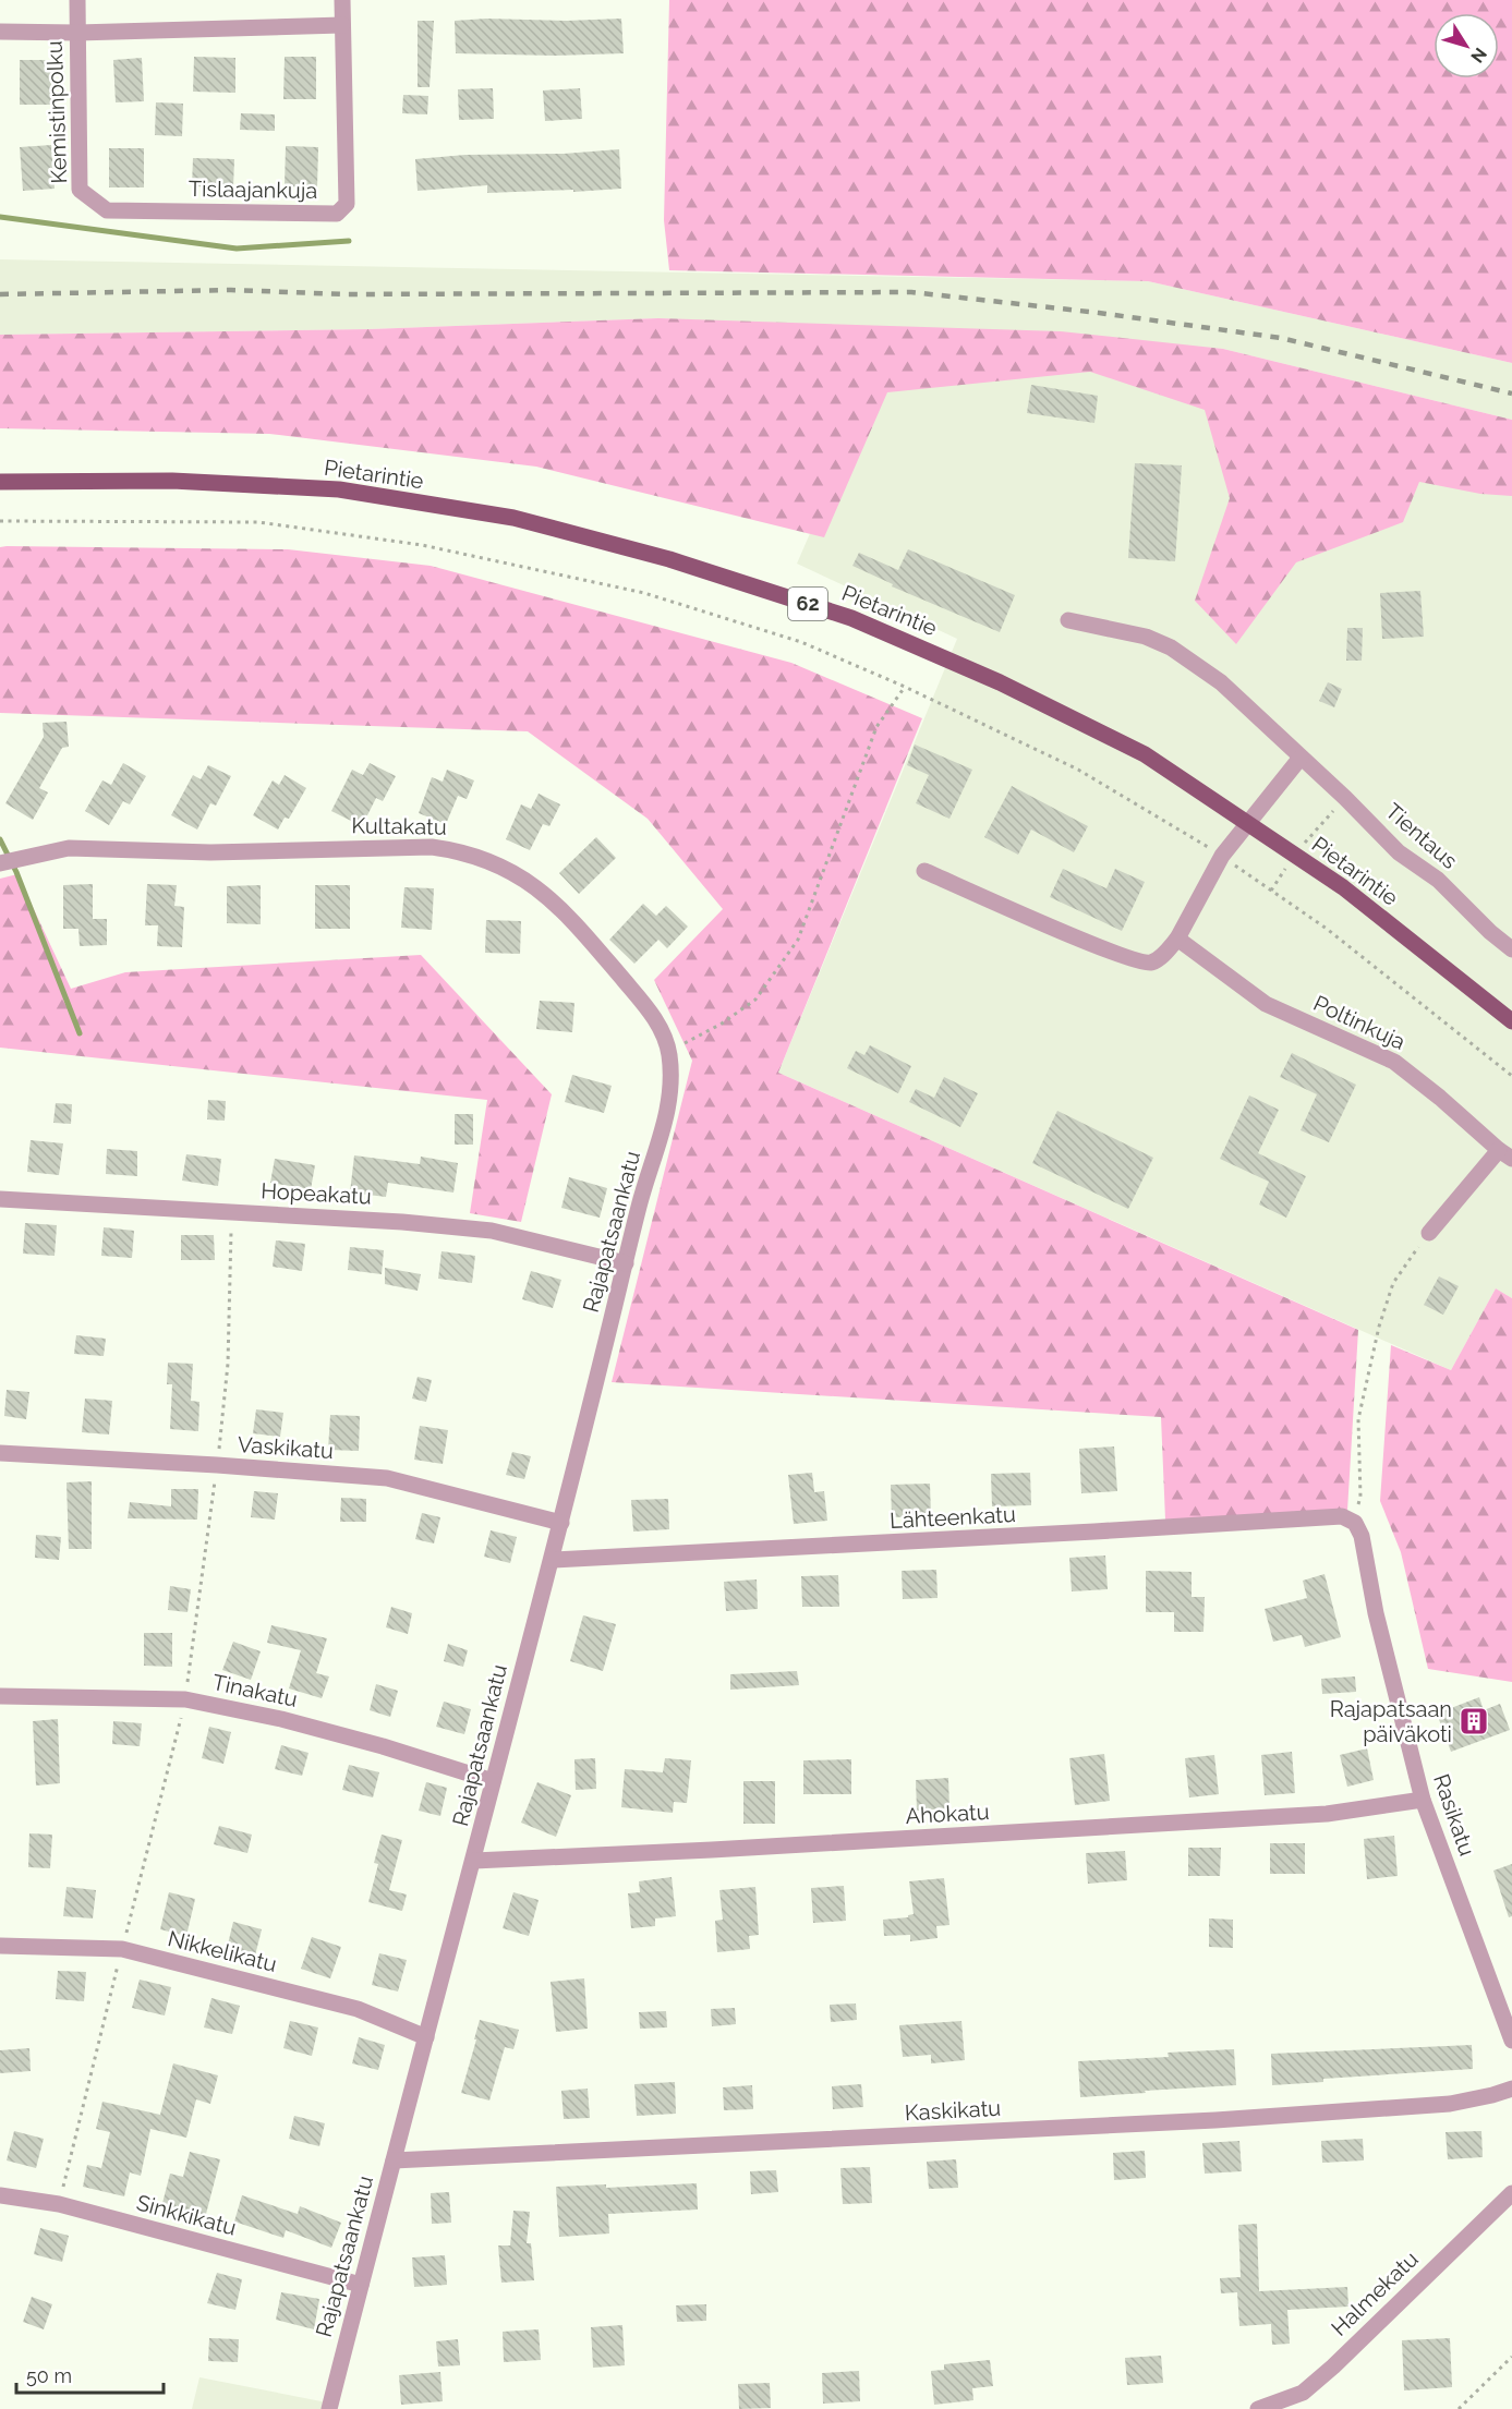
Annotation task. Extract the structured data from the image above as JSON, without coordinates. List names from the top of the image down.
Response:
{
  "streets": {
    "main road": ["Pietarintie", "62"],
    "street": [
      "Kemistinpolku",
      "Tislaajankuja",
      "Kultakatu",
      "Tientaus",
      "Poltinkuja",
      "Hopeakatu",
      "Rajapatsaankatu",
      "Vaskikatu",
      "Lähteenkatu",
      "Tinakatu",
      "Ahokatu",
      "Rasikatu",
      "Nikkelikatu",
      "Kaskikatu",
      "Sinkkikatu",
      "Halmekatu"
    ]
  },
  "crossings": [
    ["Kemistinpolku", "Tislaajankuja"],
    ["Kultakatu", "Rajapatsaankatu"],
    ["Hopeakatu", "Rajapatsaankatu"],
    ["Rajapatsaankatu", "Vaskikatu"],
    ["Rajapatsaankatu", "Lähteenkatu"],
    ["Rajapatsaankatu", "Tinakatu"],
    ["Rajapatsaankatu", "Ahokatu"],
    ["Rajapatsaankatu", "Nikkelikatu"],
    ["Rajapatsaankatu", "Kaskikatu"],
    ["Rajapatsaankatu", "Sinkkikatu"],
    ["Lähteenkatu", "Rasikatu"],
    ["Ahokatu", "Rasikatu"]
  ],
  "places": {
    "building": ["Rajapatsaan päiväkoti"]
  },
  "scale_bar": "50 m",
  "north": "bottom right"
}
